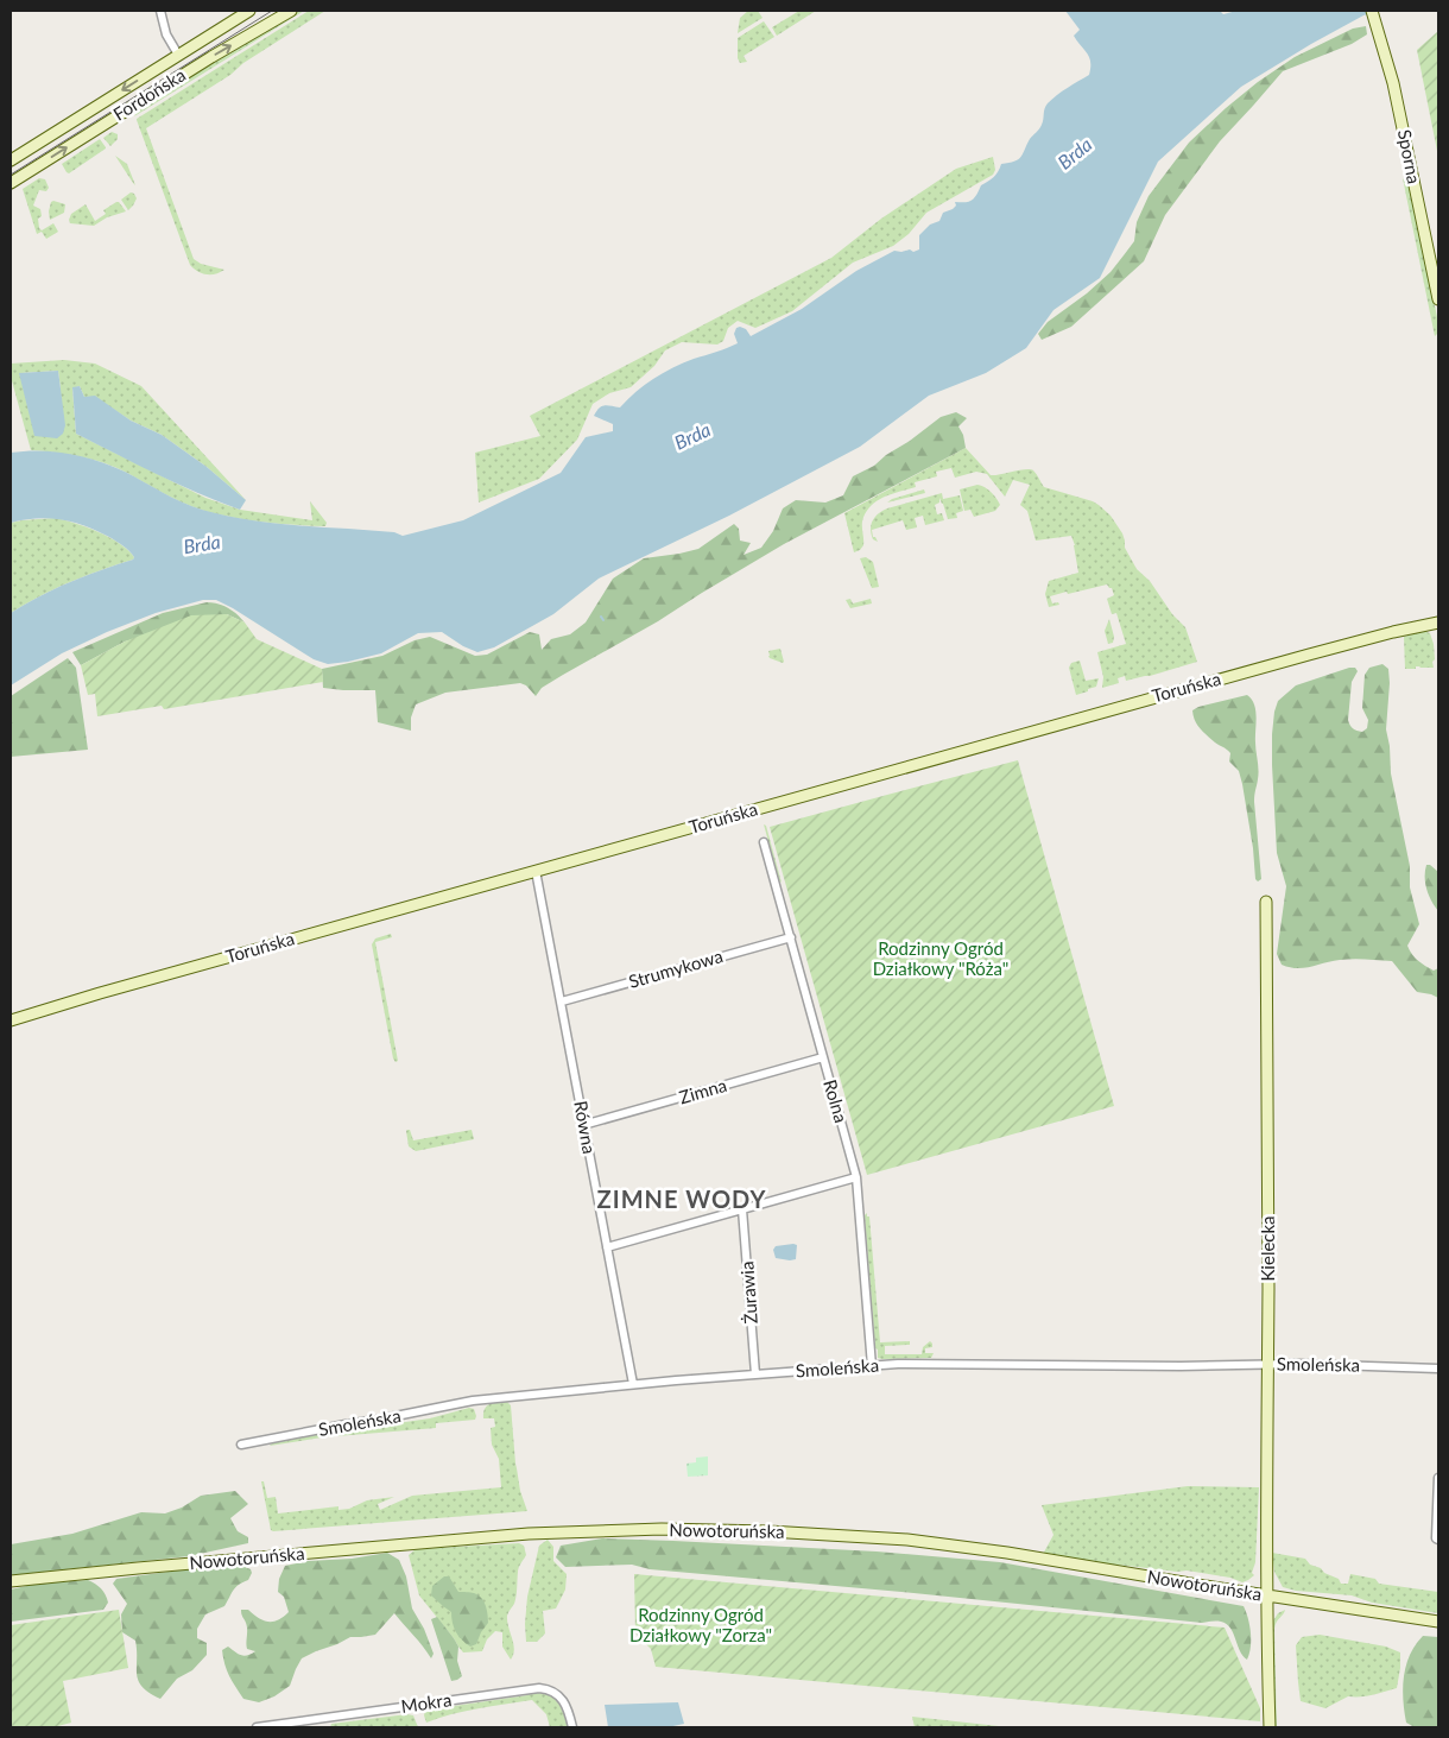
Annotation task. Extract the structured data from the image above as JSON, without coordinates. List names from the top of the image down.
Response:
{
  "streets": {
    "street": [
      "Fordońska",
      "Sporna",
      "Toruńska",
      "Strumykowa",
      "Zimna",
      "Rolna",
      "Równa",
      "Kielecka",
      "Żurawia",
      "Smoleńska",
      "Nowotoruńska",
      "Mokra"
    ]
  },
  "crossings": [
    ["Toruńska", "Równa"],
    ["Strumykowa", "Rolna"],
    ["Strumykowa", "Równa"],
    ["Zimna", "Rolna"],
    ["Zimna", "Równa"],
    ["Rolna", "Smoleńska"],
    ["Równa", "Smoleńska"],
    ["Kielecka", "Smoleńska"],
    ["Kielecka", "Nowotoruńska"],
    ["Żurawia", "Smoleńska"]
  ],
  "districts": ["ZIMNE WODY"],
  "water": ["Brda"],
  "parks": ["Rodzinny Ogród Działkowy \"Róża\"", "Rodzinny Ogród Działkowy \"Zorza\""]
}
